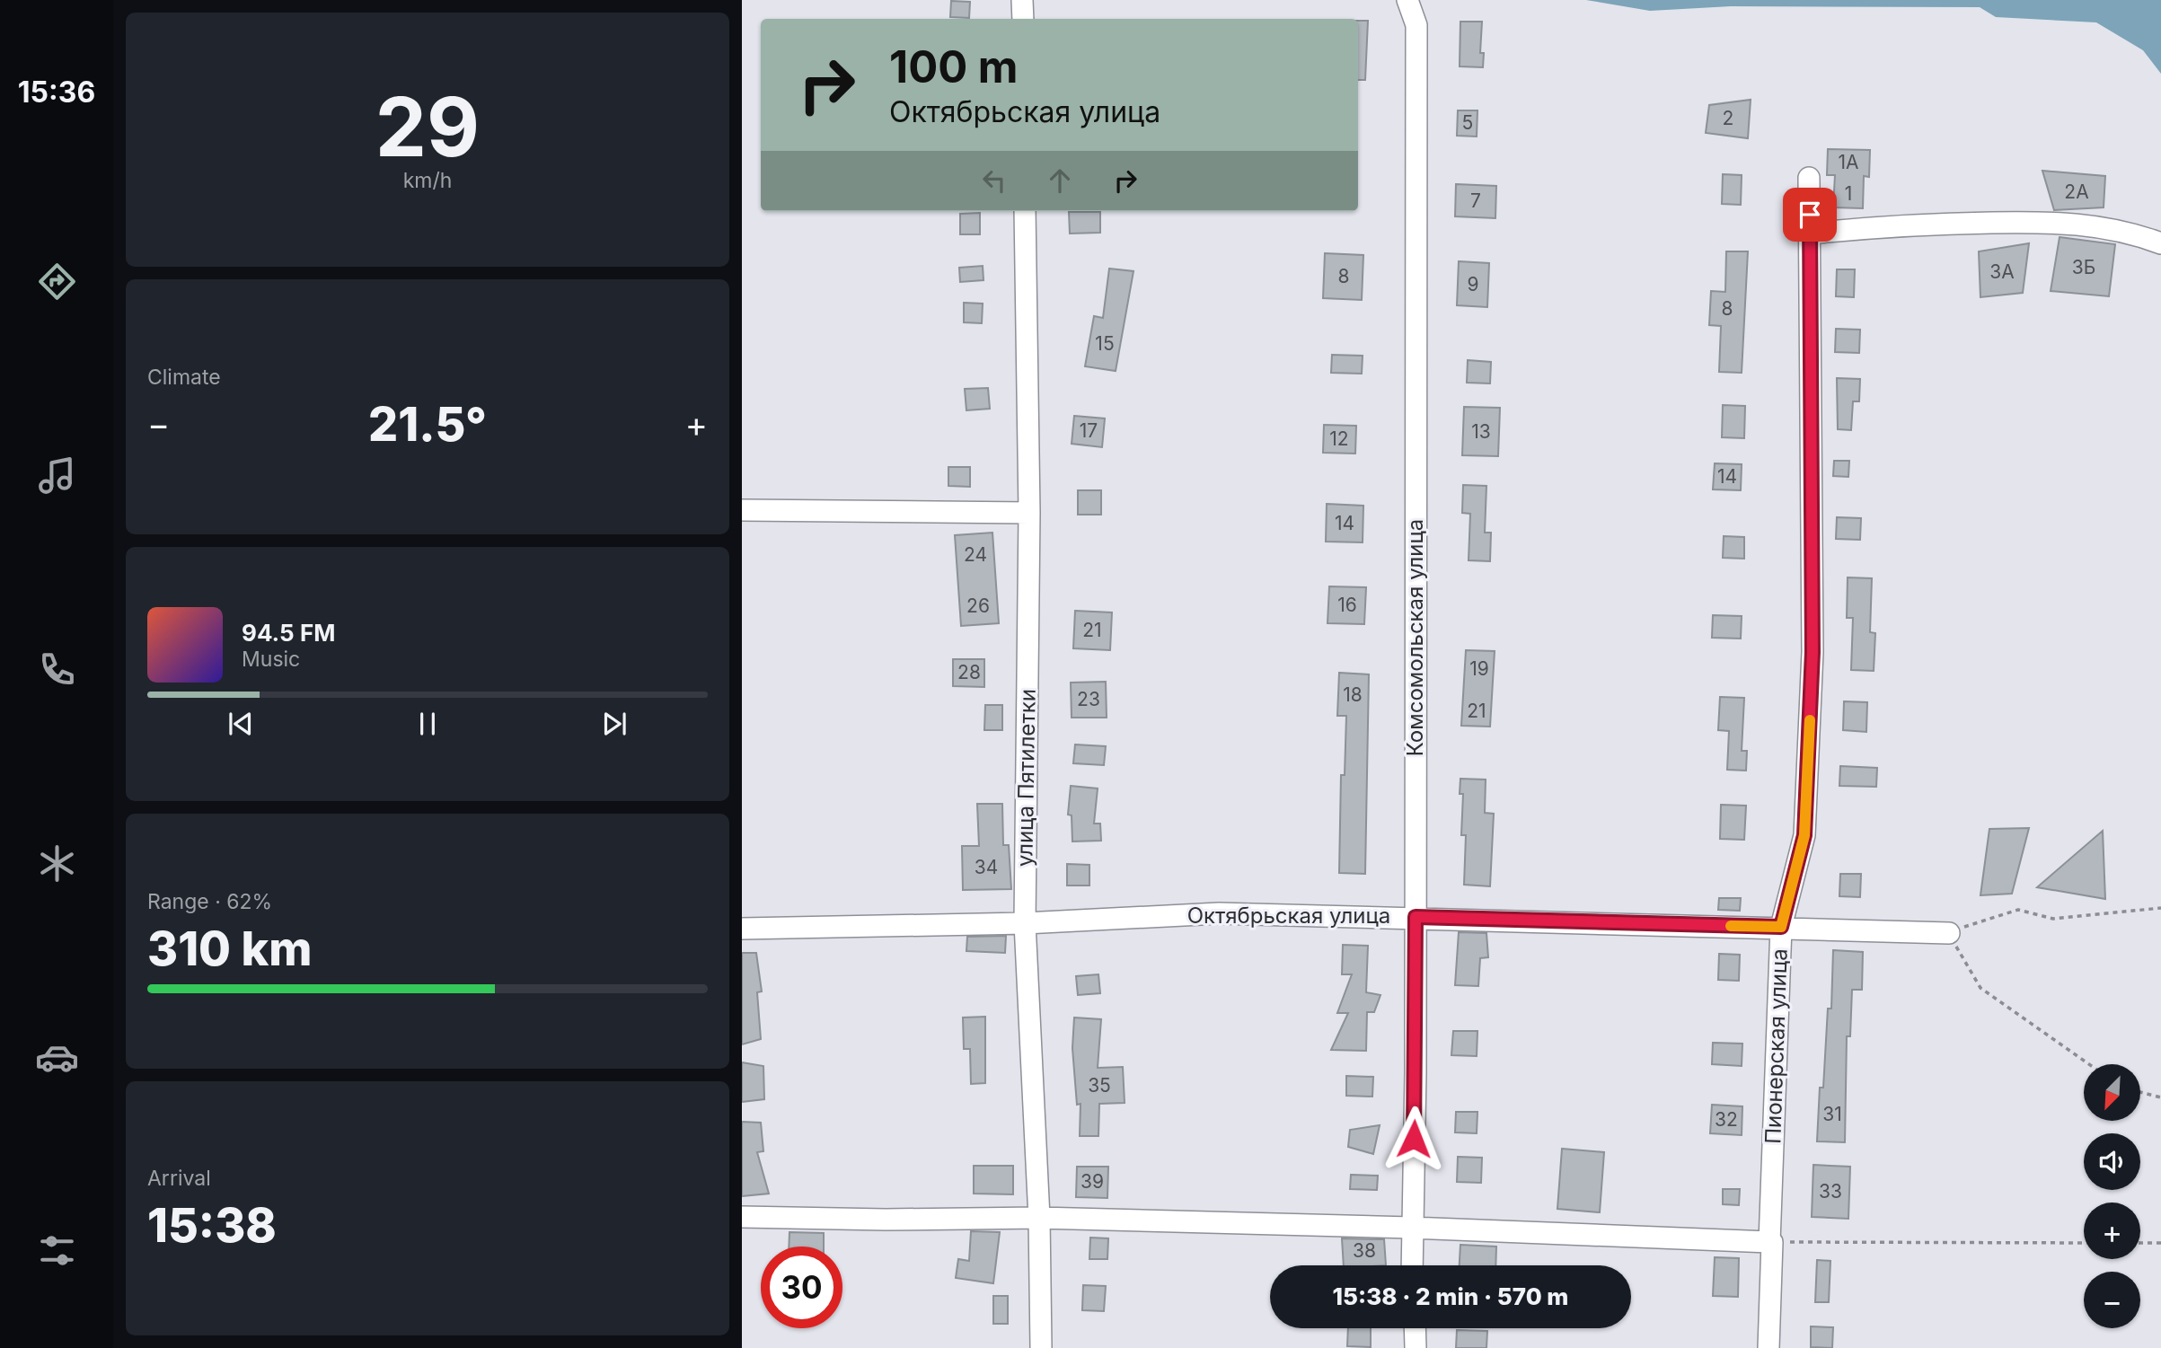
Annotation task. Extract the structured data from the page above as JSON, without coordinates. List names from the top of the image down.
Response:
{
  "streets": {
    "street": [
      "Комсомольская улица",
      "улица Пятилетки",
      "Октябрьская улица",
      "Пионерская улица"
    ]
  },
  "crossings": [
    ["Комсомольская улица", "Октябрьская улица"],
    ["улица Пятилетки", "Октябрьская улица"],
    ["Октябрьская улица", "Пионерская улица"]
  ],
  "house_numbers": [
    "2",
    "5",
    "1А",
    "2А",
    "1",
    "7",
    "3Б",
    "3А",
    "8",
    "9",
    "8",
    "15",
    "17",
    "13",
    "12",
    "14",
    "14",
    "24",
    "16",
    "26",
    "21",
    "19",
    "28",
    "18",
    "23",
    "21",
    "34",
    "35",
    "31",
    "32",
    "39",
    "33",
    "38"
  ],
  "north": "bottom left",
  "page": {
    "tabs": "15:36",
    "tile": [
      ["29", "km/h"],
      "Climate",
      ["Range · 62%", "310 km"],
      ["Arrival", "15:38"]
    ],
    "turn": ["100 m", "Октябрьская улица"],
    "heat": ["−", "21.5°", "+"],
    "song": ["94.5 FM", "Music"],
    "map_buttons": ["+", "−"],
    "limit": "30",
    "trip": "15:38 · 2 min · 570 m"
  }
}
